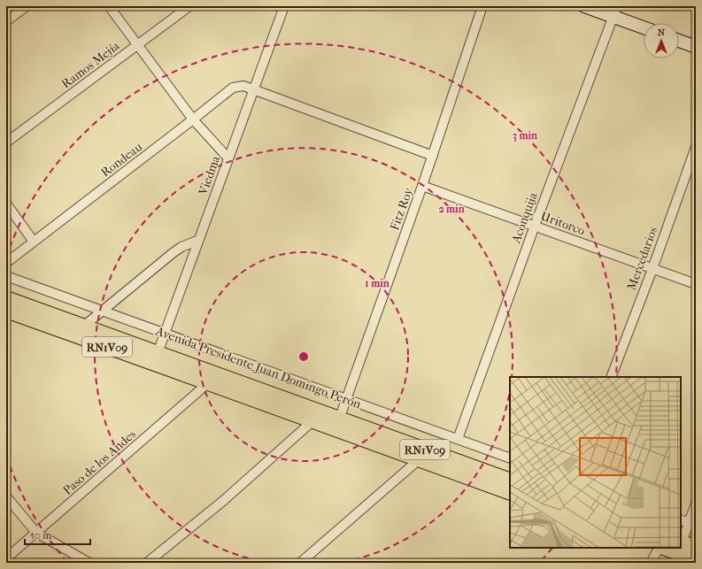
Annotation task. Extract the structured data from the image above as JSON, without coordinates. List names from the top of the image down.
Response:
{
  "streets": {
    "main road": ["RN1V09", "Avenida Presidente Juan Domingo Perón"],
    "street": [
      "Ramos Mejía",
      "Rondeau",
      "Viedma",
      "Fitz Roy",
      "Aconquija",
      "Uritorco",
      "Mercedarios",
      "Paso de los Andes"
    ]
  },
  "crossings": [
    ["Rondeau", "Viedma"],
    ["Viedma", "Avenida Presidente Juan Domingo Perón"],
    ["Fitz Roy", "Uritorco"],
    ["Fitz Roy", "Avenida Presidente Juan Domingo Perón"],
    ["Aconquija", "Uritorco"],
    ["Aconquija", "Avenida Presidente Juan Domingo Perón"],
    ["Uritorco", "Mercedarios"],
    ["Avenida Presidente Juan Domingo Perón", "Paso de los Andes"]
  ],
  "scale_bar": "50 m",
  "north": "top",
  "rings": ["3 min", "2 min", "1 min"]
}
